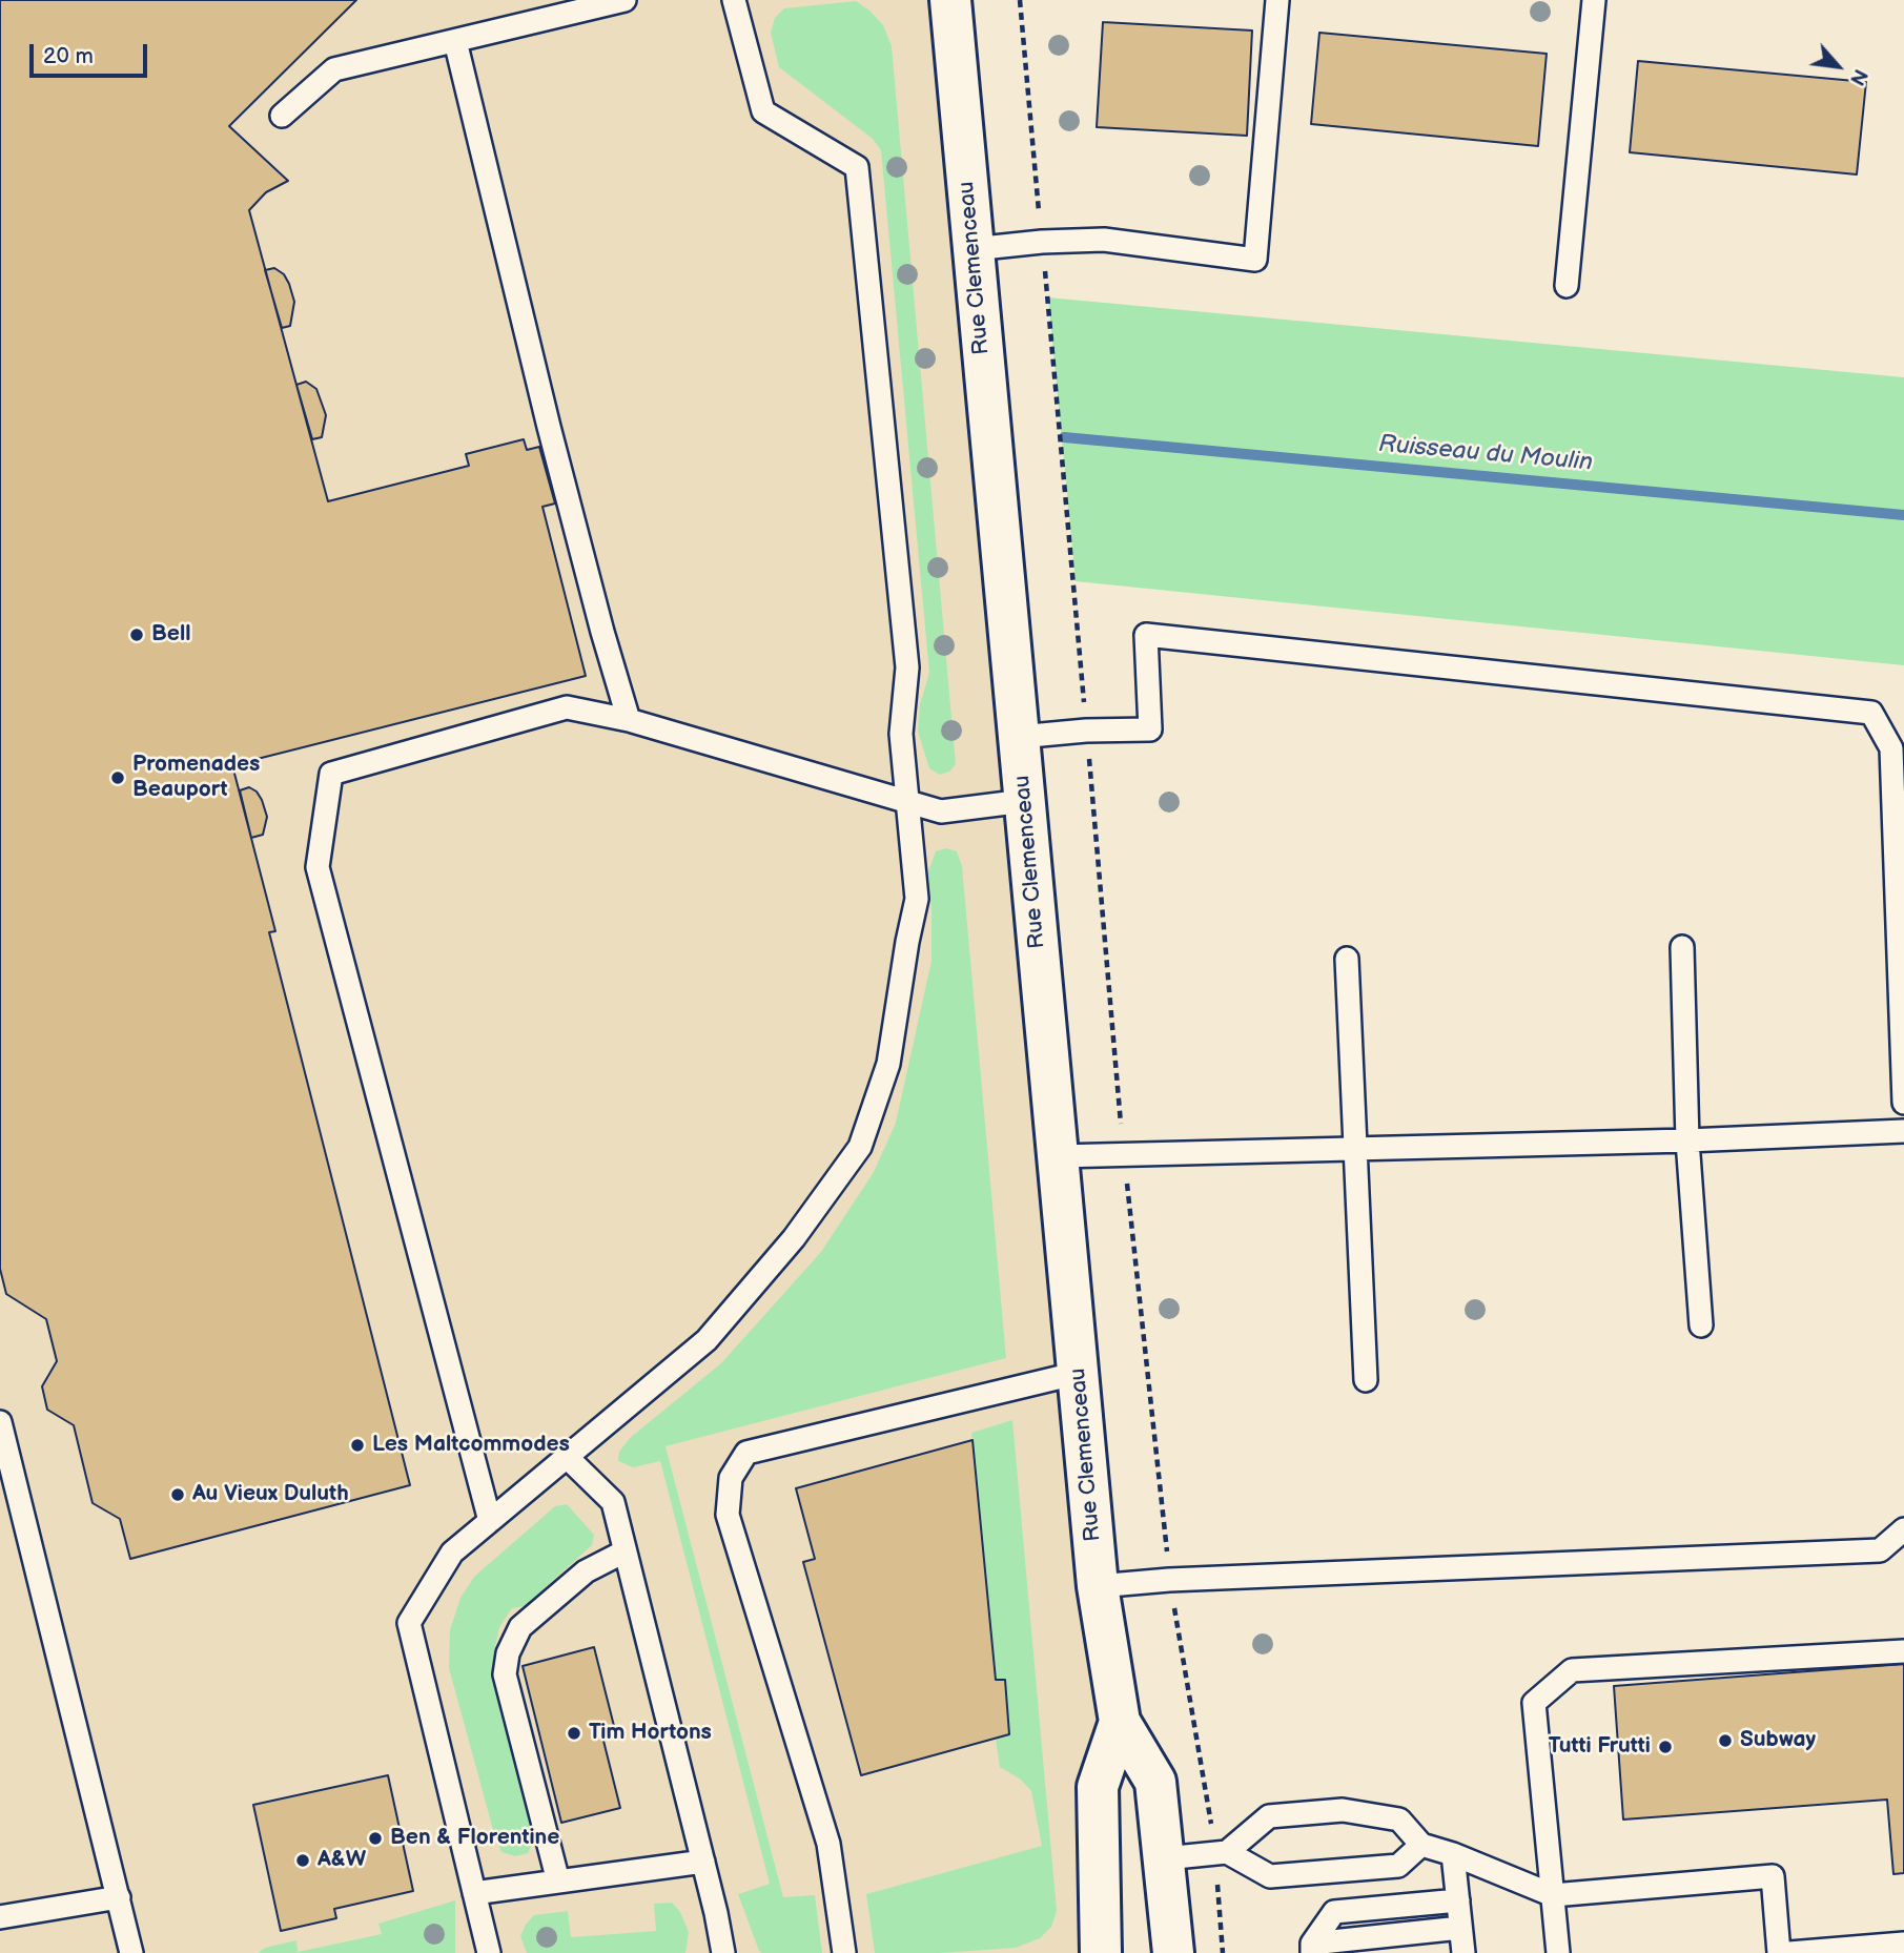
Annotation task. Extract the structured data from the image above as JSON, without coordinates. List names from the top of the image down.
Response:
{
  "streets": {
    "street": ["Rue Clemenceau"]
  },
  "water": ["Ruisseau du Moulin"],
  "places": [
    "Bell",
    "Promenades Beauport",
    "Les Maltcommodes",
    "Au Vieux Duluth",
    "Tim Hortons",
    "Subway",
    "Tutti Frutti",
    "Ben & Florentine",
    "A&W"
  ],
  "scale_bar": "20 m",
  "north": "bottom right"
}
